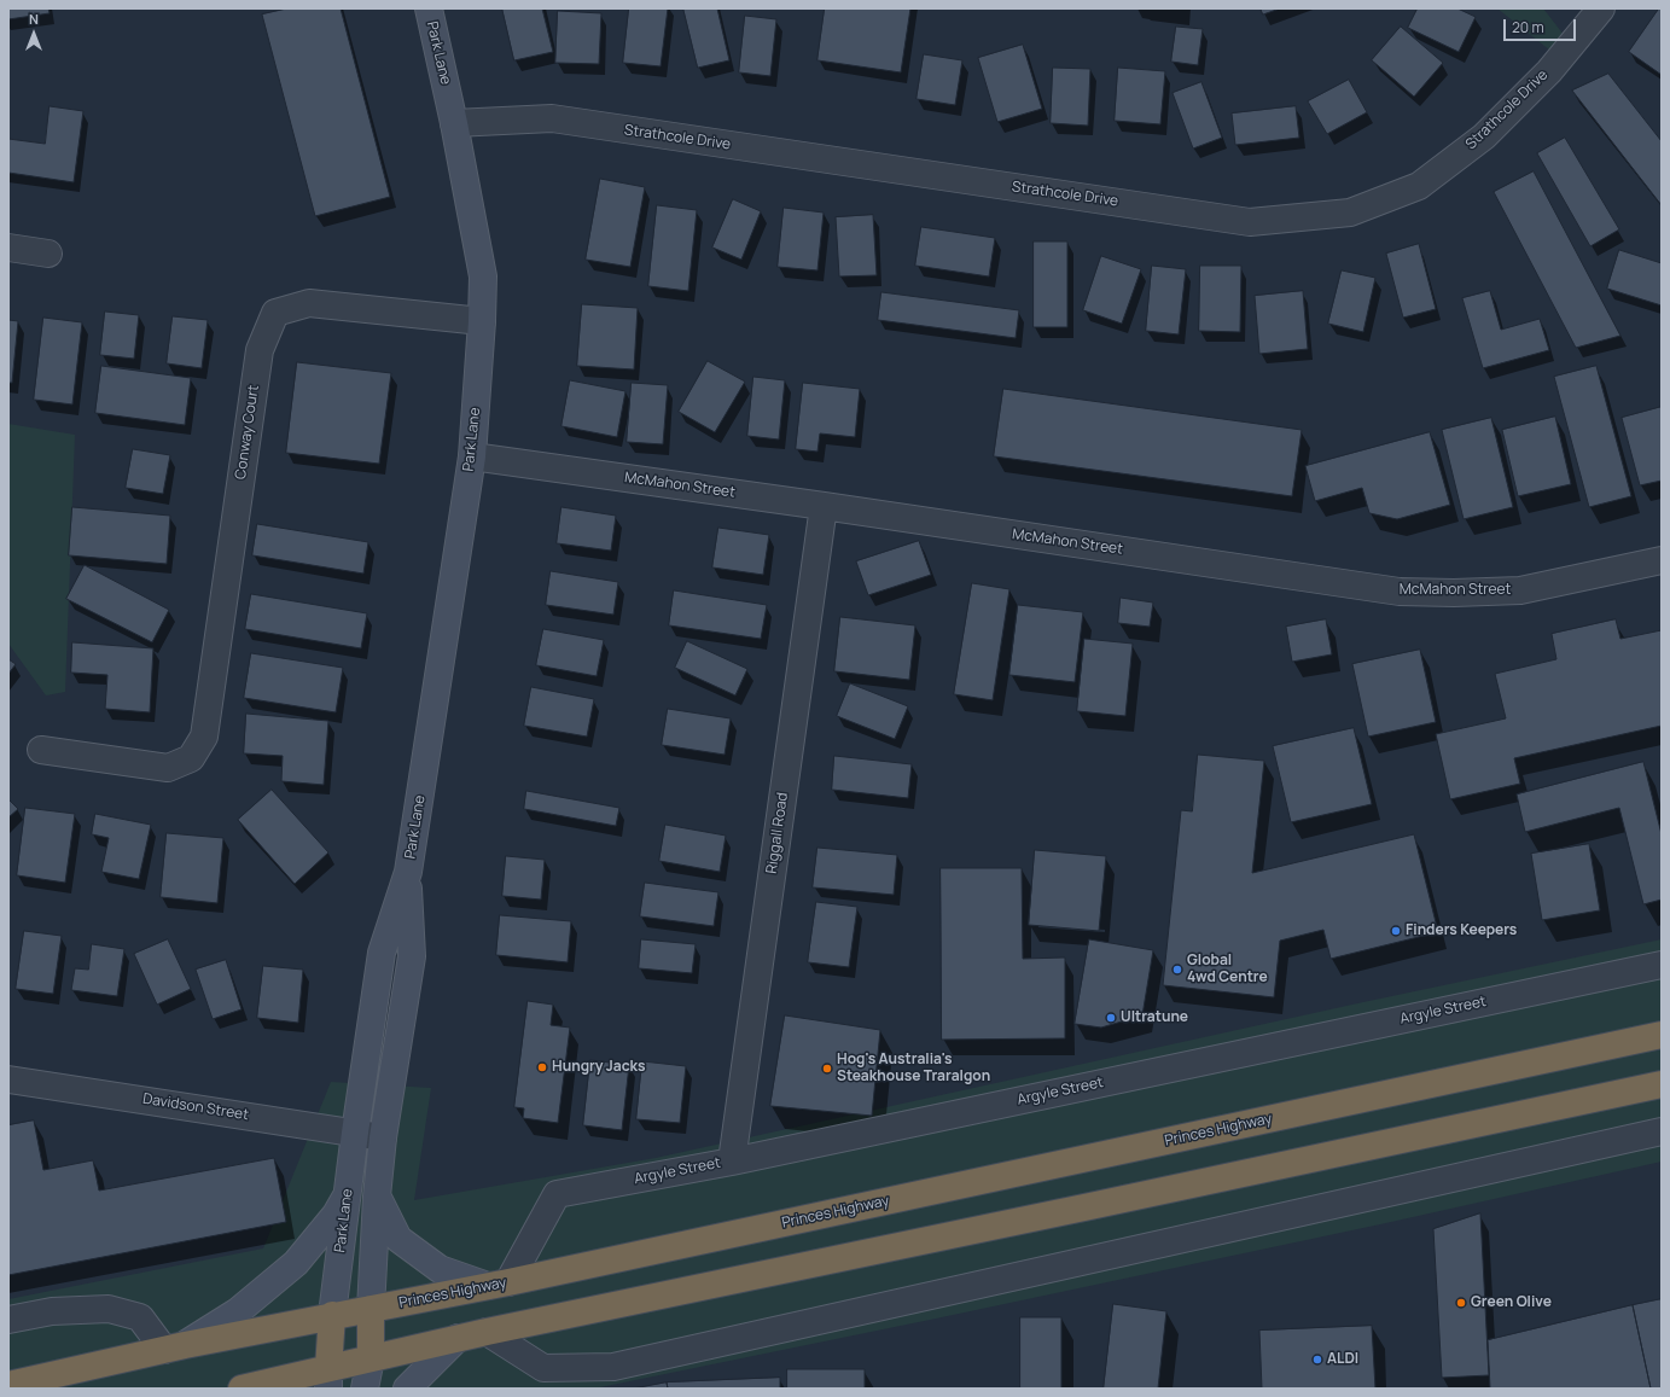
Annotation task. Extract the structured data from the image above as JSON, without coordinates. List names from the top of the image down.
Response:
{
  "streets": {
    "highway": ["Princes Highway"],
    "street": [
      "Park Lane",
      "Strathcole Drive",
      "Conway Court",
      "McMahon Street",
      "Riggall Road",
      "Argyle Street",
      "Davidson Street"
    ]
  },
  "crossings": [
    ["Park Lane", "Strathcole Drive"],
    ["Park Lane", "Conway Court"],
    ["Park Lane", "McMahon Street"],
    ["Park Lane", "Davidson Street"],
    ["Park Lane", "Princes Highway"],
    ["McMahon Street", "Riggall Road"],
    ["Riggall Road", "Argyle Street"],
    ["Argyle Street", "Princes Highway"]
  ],
  "places": [
    "Finders Keepers",
    "Global 4wd Centre",
    "Ultratune",
    "Hungry Jacks",
    "Hog's Australia's Steakhouse Traralgon",
    "Green Olive",
    "ALDI"
  ],
  "scale_bar": "20 m",
  "north": "top"
}
